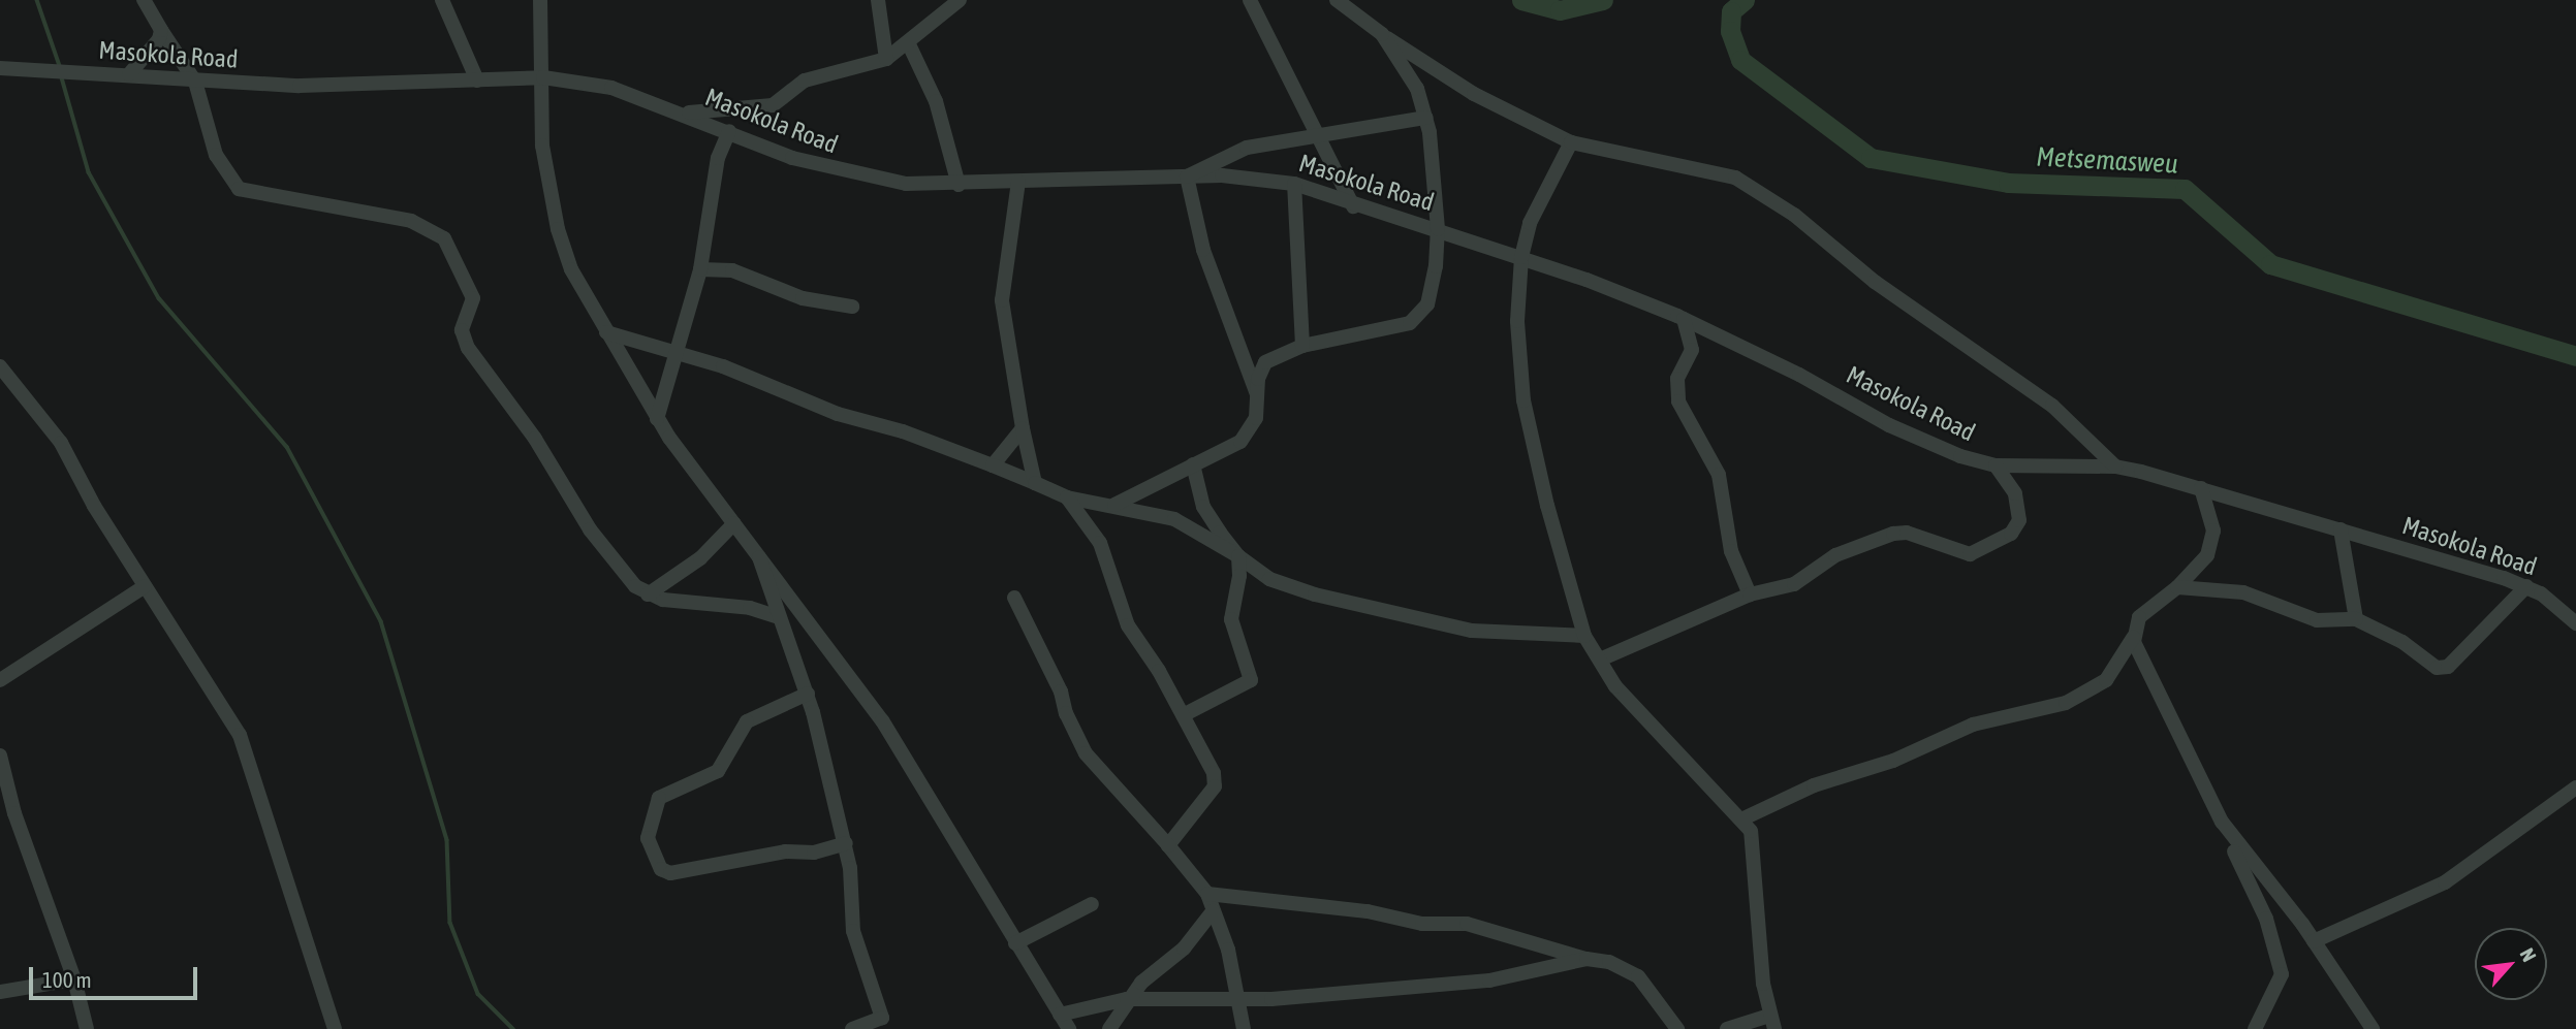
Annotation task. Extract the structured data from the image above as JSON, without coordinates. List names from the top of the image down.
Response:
{
  "streets": {
    "street": ["Masokola Road"]
  },
  "water": ["Metsemasweu"],
  "scale_bar": "100 m",
  "north": "top right"
}
